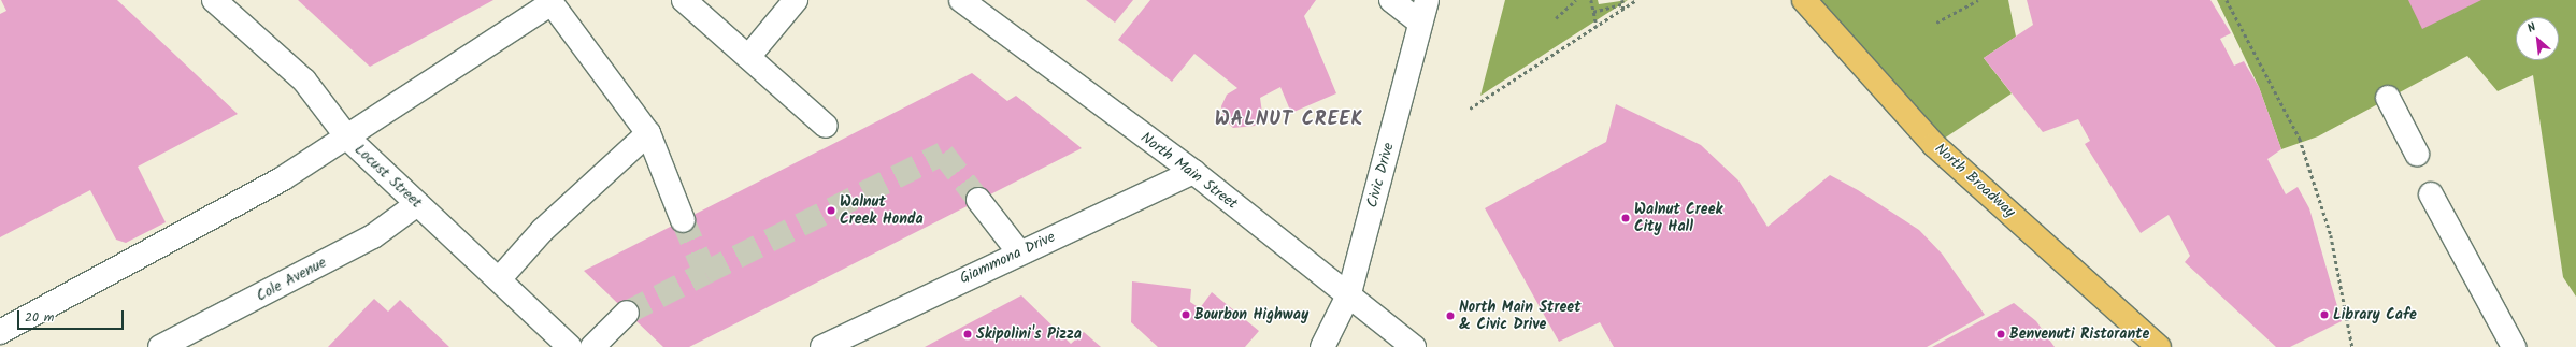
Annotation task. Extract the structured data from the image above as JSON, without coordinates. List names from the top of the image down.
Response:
{
  "streets": {
    "main road": ["North Broadway"],
    "street": [
      "North Main Street",
      "Civic Drive",
      "Locust Street",
      "Giammona Drive",
      "Cole Avenue"
    ]
  },
  "crossings": [
    ["North Main Street", "Civic Drive"],
    ["North Main Street", "Giammona Drive"],
    ["Locust Street", "Cole Avenue"]
  ],
  "districts": ["WALNUT CREEK"],
  "places": [
    "Walnut Creek Honda",
    "Walnut Creek City Hall",
    "Bourbon Highway",
    "Library Cafe",
    "North Main Street & Civic Drive",
    "Skipolini's Pizza",
    "Benvenuti Ristorante"
  ],
  "scale_bar": "20 m",
  "north": "top left"
}
